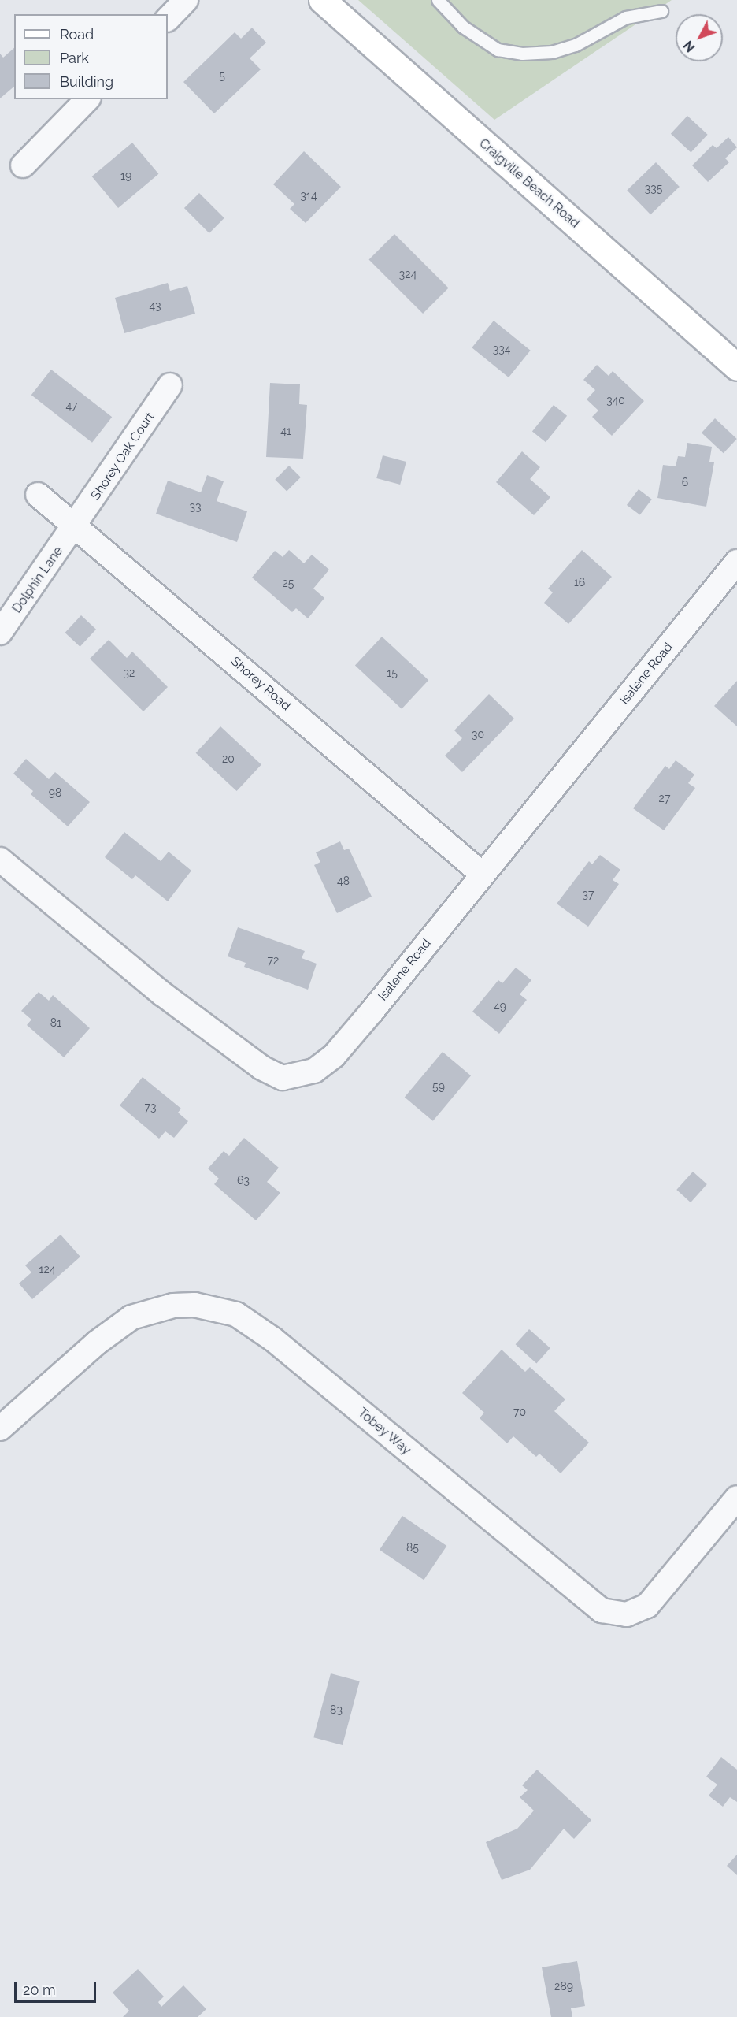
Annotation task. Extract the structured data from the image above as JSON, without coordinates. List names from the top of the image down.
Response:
{
  "streets": {
    "main road": ["Craigville Beach Road"],
    "street": [
      "Shorey Oak Court",
      "Dolphin Lane",
      "Isalene Road",
      "Shorey Road",
      "Tobey Way"
    ]
  },
  "crossings": [
    ["Shorey Oak Court", "Dolphin Lane"],
    ["Shorey Oak Court", "Shorey Road"],
    ["Dolphin Lane", "Shorey Road"],
    ["Isalene Road", "Shorey Road"]
  ],
  "house_numbers": [
    "5",
    "19",
    "335",
    "314",
    "324",
    "43",
    "334",
    "340",
    "47",
    "41",
    "6",
    "33",
    "16",
    "25",
    "32",
    "15",
    "30",
    "20",
    "98",
    "27",
    "48",
    "37",
    "72",
    "49",
    "81",
    "59",
    "73",
    "63",
    "124",
    "70",
    "85",
    "83",
    "289"
  ],
  "legend": ["Road", "Park", "Building"],
  "scale_bar": "20 m",
  "north": "bottom left"
}
